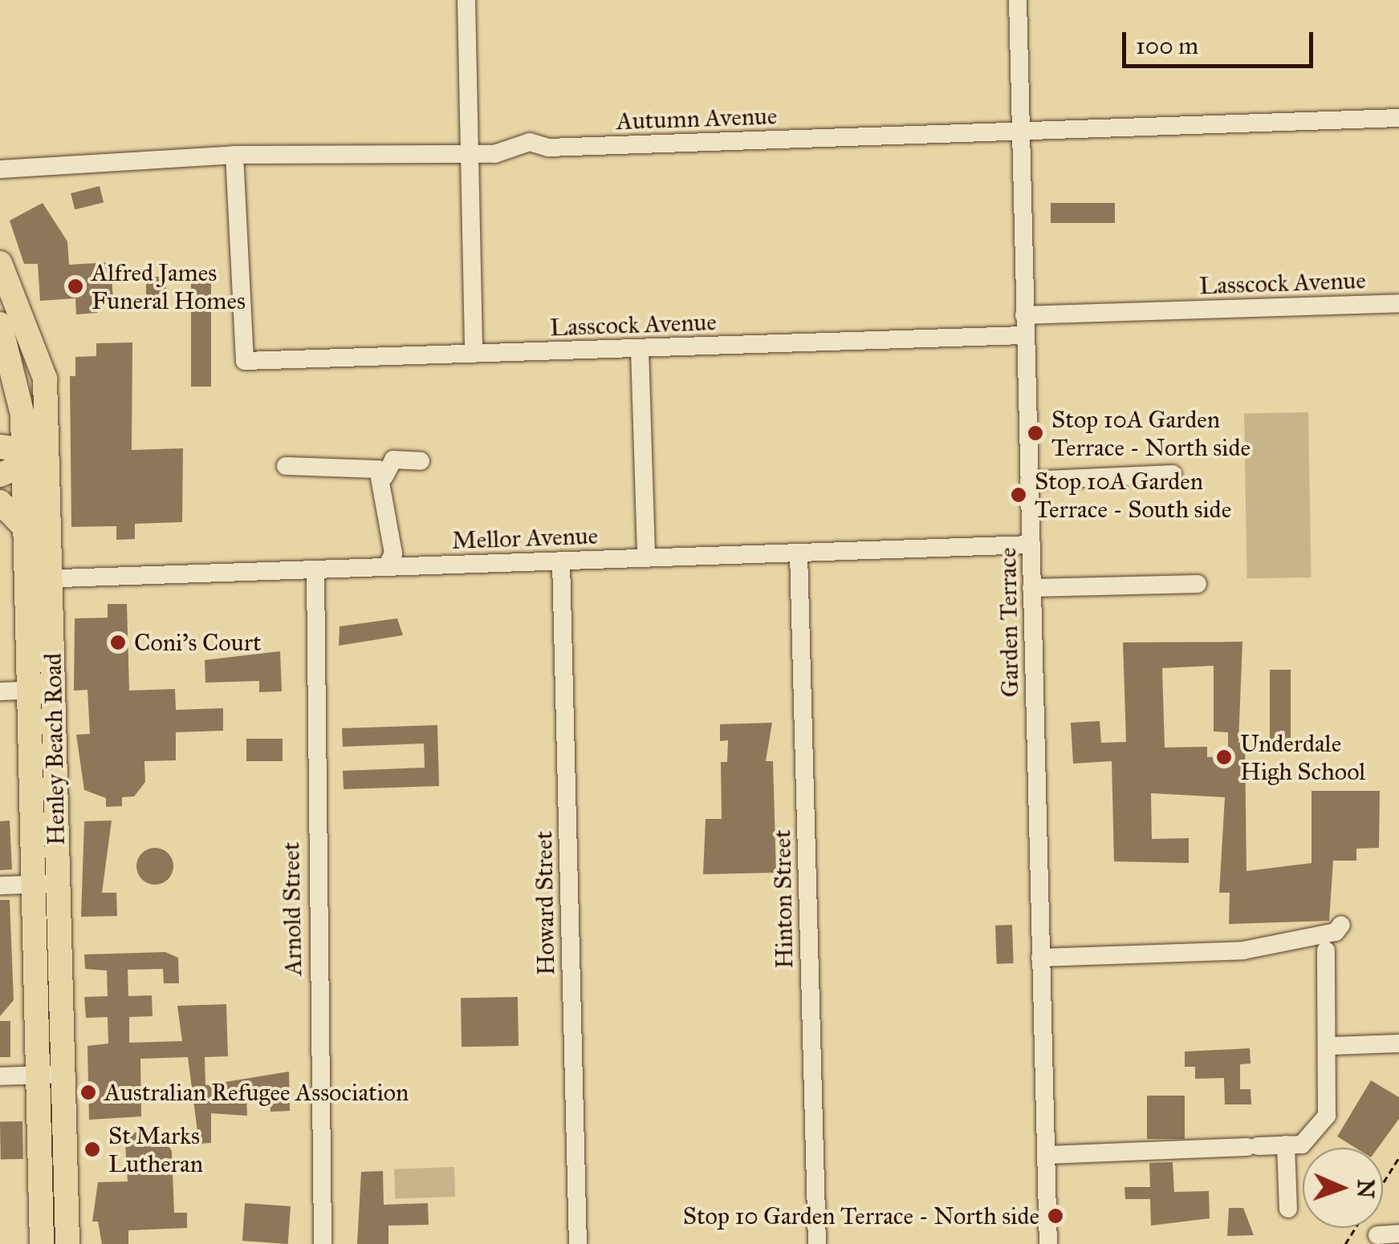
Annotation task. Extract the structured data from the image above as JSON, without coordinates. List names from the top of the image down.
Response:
{
  "streets": {
    "main road": ["Henley Beach Road"],
    "street": [
      "Autumn Avenue",
      "Lasscock Avenue",
      "Mellor Avenue",
      "Garden Terrace",
      "Hinton Street",
      "Howard Street",
      "Arnold Street"
    ]
  },
  "crossings": [
    ["Autumn Avenue", "Lasscock Avenue"],
    ["Autumn Avenue", "Garden Terrace"],
    ["Lasscock Avenue", "Garden Terrace"],
    ["Mellor Avenue", "Garden Terrace"],
    ["Mellor Avenue", "Henley Beach Road"],
    ["Mellor Avenue", "Hinton Street"],
    ["Mellor Avenue", "Howard Street"],
    ["Mellor Avenue", "Arnold Street"]
  ],
  "places": [
    "Alfred James Funeral Homes",
    "Stop 10A Garden Terrace - North side",
    "Stop 10A Garden Terrace - South side",
    "Coni's Court",
    "Underdale High School",
    "Australian Refugee Association",
    "St Marks Lutheran",
    "Stop 10 Garden Terrace - North side"
  ],
  "scale_bar": "100 m",
  "north": "right"
}
